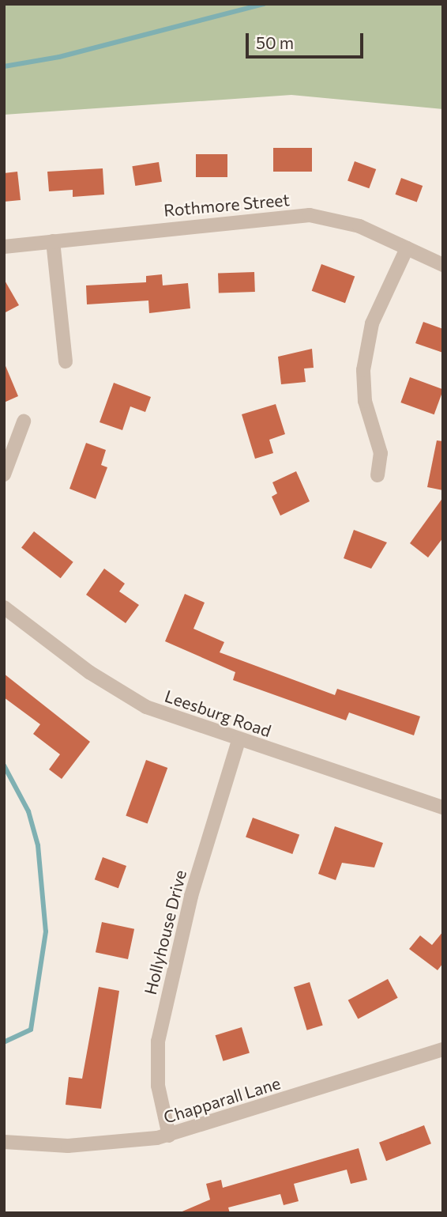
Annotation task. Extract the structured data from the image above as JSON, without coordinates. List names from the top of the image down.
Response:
{
  "streets": {
    "street": [
      "Rothmore Street",
      "Leesburg Road",
      "Hollyhouse Drive",
      "Chapparall Lane"
    ]
  },
  "crossings": [
    ["Leesburg Road", "Hollyhouse Drive"],
    ["Hollyhouse Drive", "Chapparall Lane"]
  ],
  "scale_bar": "50 m"
}
